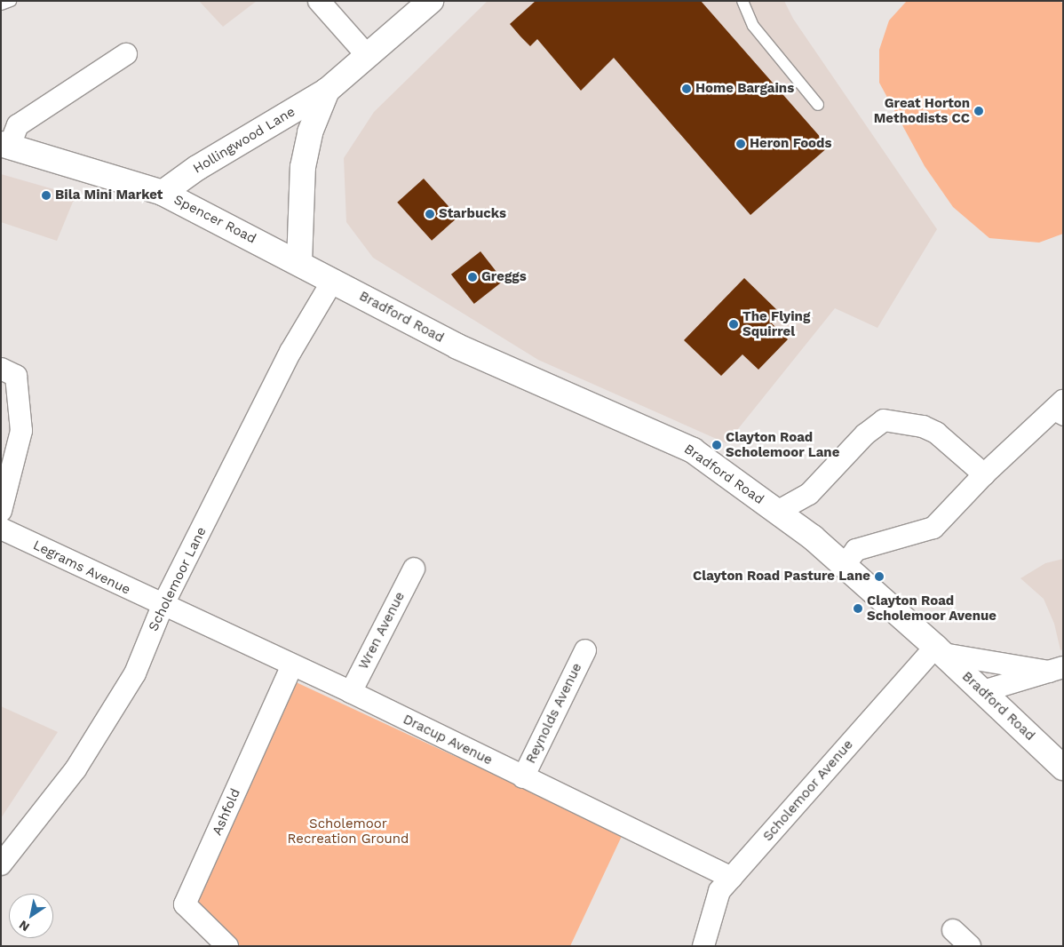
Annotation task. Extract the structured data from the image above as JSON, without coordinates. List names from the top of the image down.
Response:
{
  "streets": {
    "street": [
      "Hollingwood Lane",
      "Spencer Road",
      "Bradford Road",
      "Legrams Avenue",
      "Scholemoor Lane",
      "Wren Avenue",
      "Reynolds Avenue",
      "Dracup Avenue",
      "Scholemoor Avenue",
      "Ashfold"
    ]
  },
  "crossings": [
    ["Hollingwood Lane", "Spencer Road"],
    ["Hollingwood Lane", "Bradford Road"],
    ["Spencer Road", "Bradford Road"],
    ["Bradford Road", "Scholemoor Lane"],
    ["Bradford Road", "Scholemoor Avenue"],
    ["Legrams Avenue", "Scholemoor Lane"],
    ["Legrams Avenue", "Dracup Avenue"],
    ["Scholemoor Lane", "Dracup Avenue"],
    ["Wren Avenue", "Dracup Avenue"],
    ["Reynolds Avenue", "Dracup Avenue"],
    ["Dracup Avenue", "Scholemoor Avenue"],
    ["Dracup Avenue", "Ashfold"]
  ],
  "parks": ["Scholemoor Recreation Ground"],
  "places": [
    "Home Bargains",
    "Great Horton Methodists CC",
    "Heron Foods",
    "Bila Mini Market",
    "Starbucks",
    "Greggs",
    "The Flying Squirrel",
    "Clayton Road Scholemoor Lane",
    "Clayton Road Pasture Lane",
    "Clayton Road Scholemoor Avenue"
  ],
  "north": "bottom left"
}
